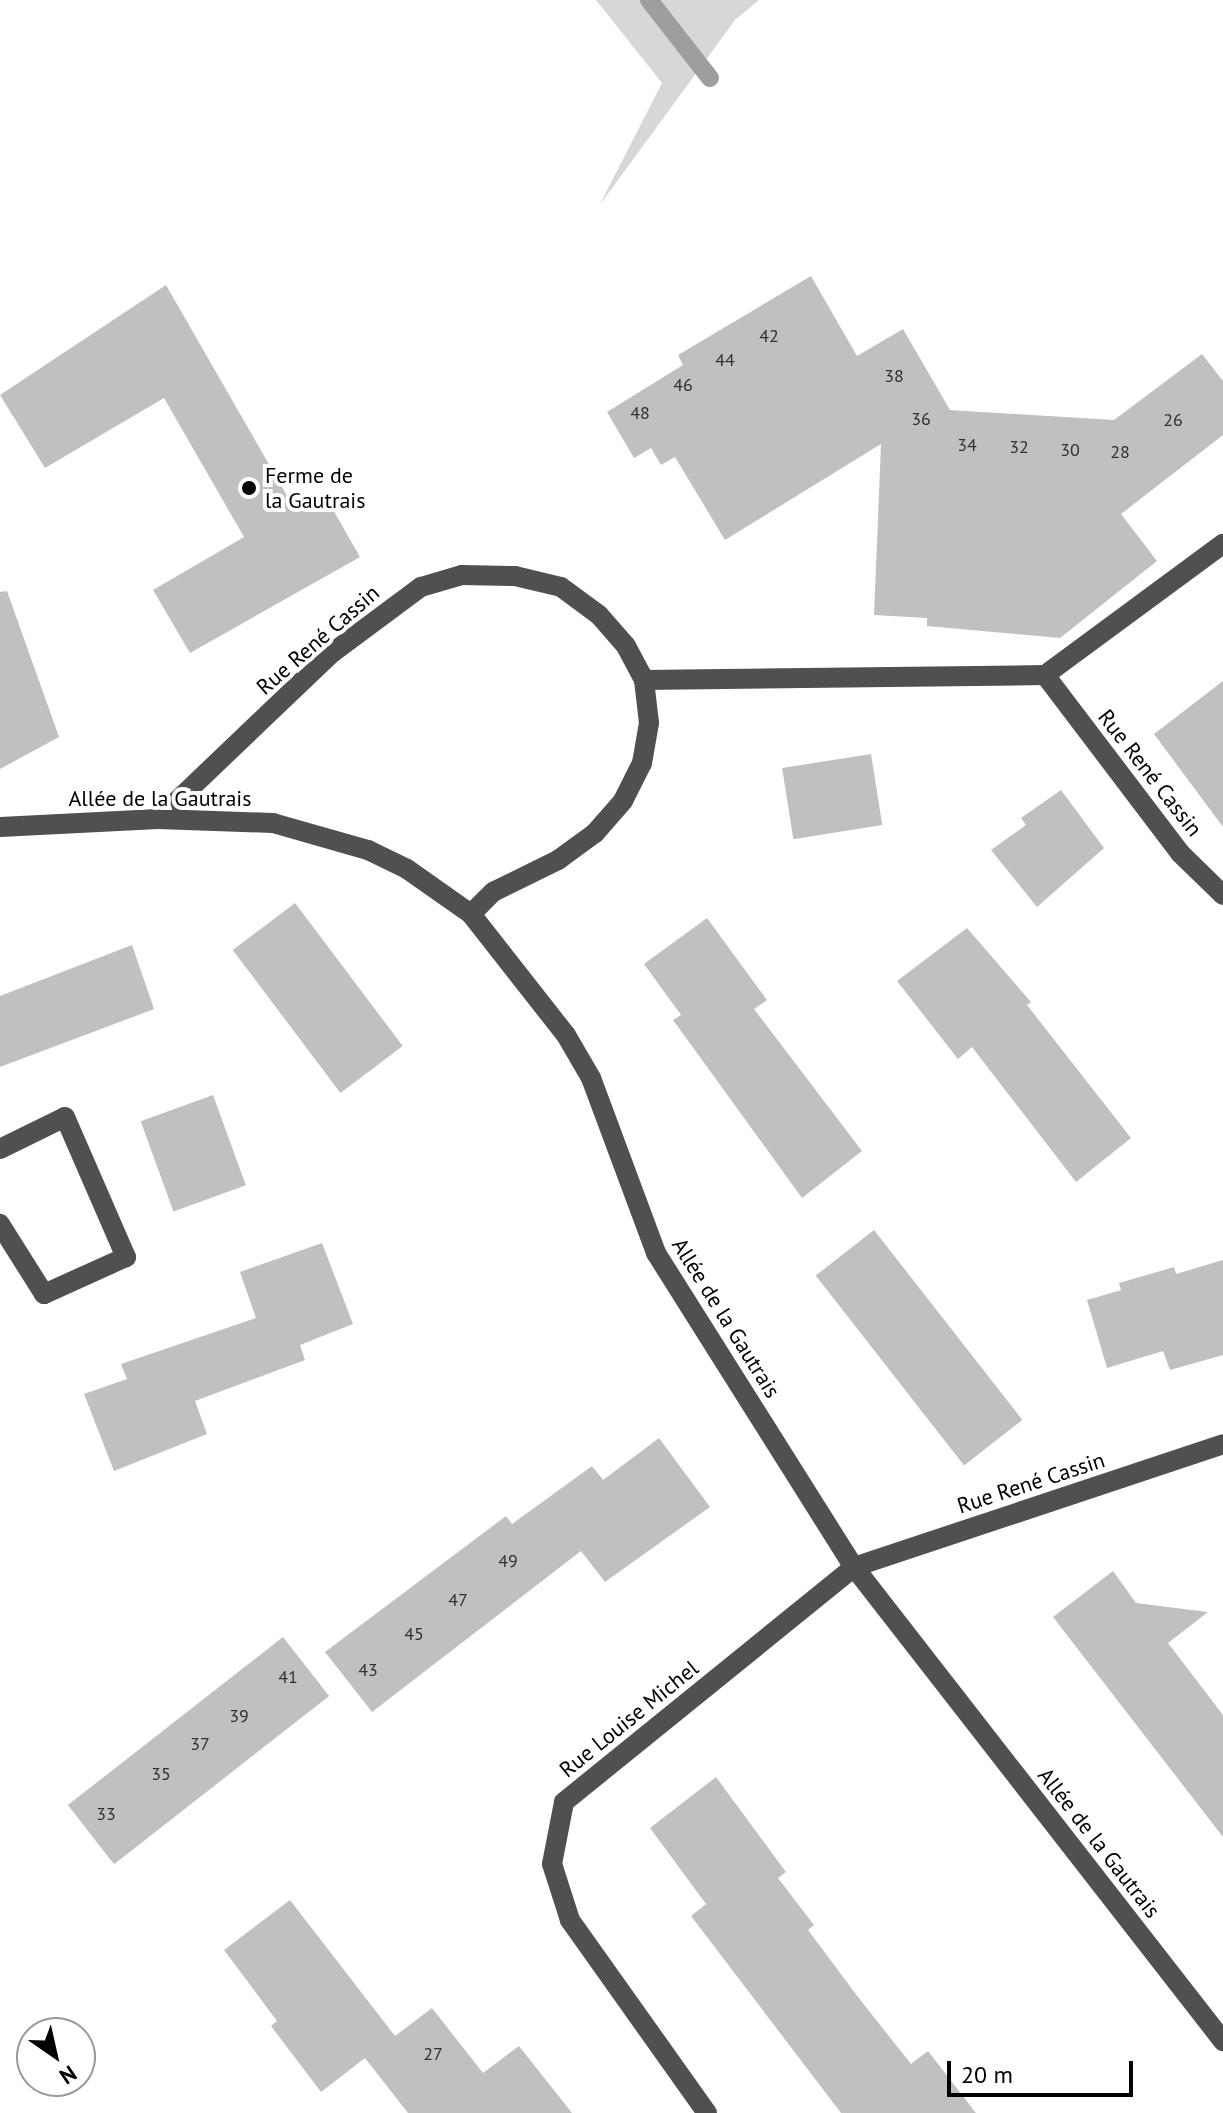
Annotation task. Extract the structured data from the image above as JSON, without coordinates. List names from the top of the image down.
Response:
{
  "streets": {
    "street": ["Rue René Cassin", "Allée de la Gautrais", "Rue Louise Michel"]
  },
  "crossings": [
    ["Rue René Cassin", "Allée de la Gautrais"],
    ["Rue René Cassin", "Rue Louise Michel"],
    ["Allée de la Gautrais", "Rue Louise Michel"]
  ],
  "places": ["Ferme de la Gautrais"],
  "house_numbers": [
    "42",
    "44",
    "38",
    "46",
    "48",
    "36",
    "26",
    "34",
    "32",
    "30",
    "28",
    "49",
    "47",
    "45",
    "43",
    "41",
    "39",
    "37",
    "35",
    "33",
    "27"
  ],
  "scale_bar": "20 m",
  "north": "bottom right"
}
